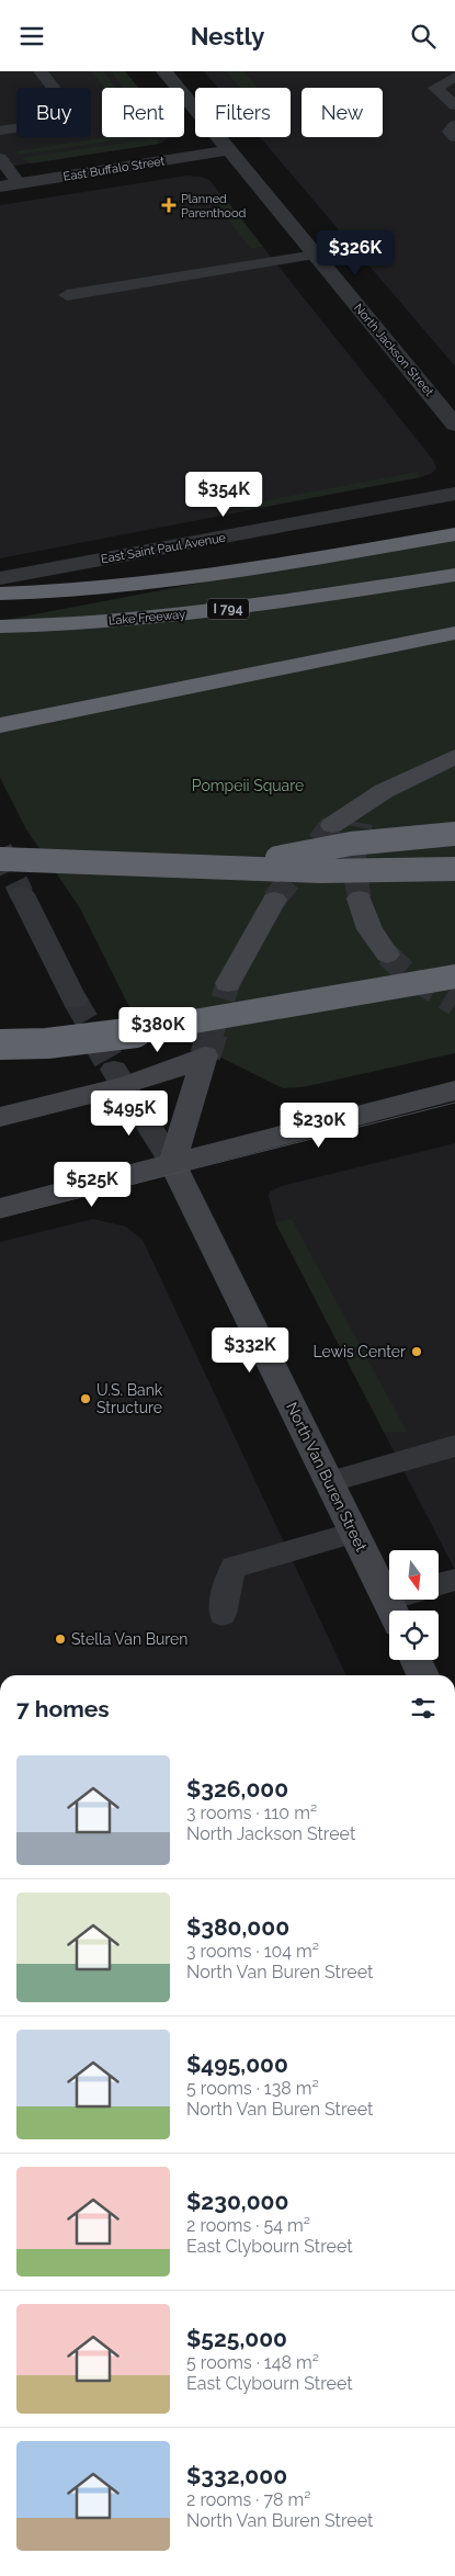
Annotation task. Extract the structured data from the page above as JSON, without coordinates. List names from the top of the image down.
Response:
{
  "streets": {
    "highway": ["I 794", "Lake Freeway"],
    "main road": ["North Van Buren Street"],
    "street": ["East Buffalo Street", "North Jackson Street", "East Saint Paul Avenue"]
  },
  "crossings": [
    ["East Buffalo Street", "North Jackson Street"]
  ],
  "parks": ["Pompeii Square"],
  "places": {
    "health": ["Planned Parenthood"],
    "other": ["Lewis Center", "U.S. Bank Structure", "Stella Van Buren"]
  },
  "north": "bottom",
  "page": {
    "header": "Nestly",
    "chip": [
      "Buy",
      "Rent",
      "Filters",
      "New"
    ],
    "price": [
      "$326K",
      "$354K",
      "$380K",
      "$495K",
      "$230K",
      "$525K",
      "$332K"
    ],
    "heading": "7 homes",
    "list": [
      {
        "name": "$326,000",
        "note": "3 rooms · 110 m² · North Jackson Street"
      },
      {
        "name": "$380,000",
        "note": "3 rooms · 104 m² · North Van Buren Street"
      },
      {
        "name": "$495,000",
        "note": "5 rooms · 138 m² · North Van Buren Street"
      },
      {
        "name": "$230,000",
        "note": "2 rooms · 54 m² · East Clybourn Street"
      },
      {
        "name": "$525,000",
        "note": "5 rooms · 148 m² · East Clybourn Street"
      },
      {
        "name": "$332,000",
        "note": "2 rooms · 78 m² · North Van Buren Street"
      }
    ]
  }
}
